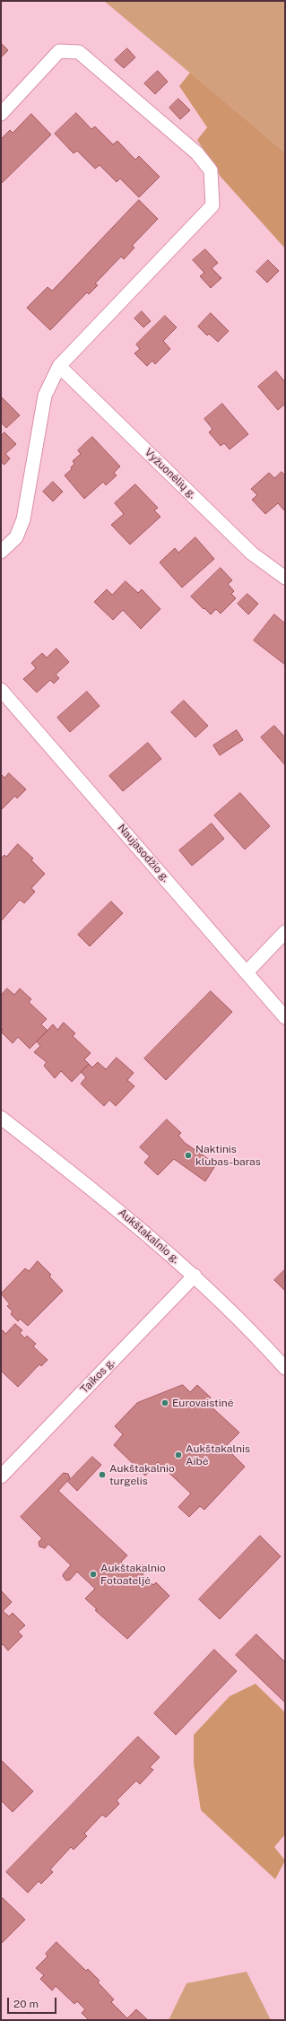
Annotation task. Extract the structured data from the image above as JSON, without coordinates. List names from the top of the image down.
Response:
{
  "streets": {
    "street": [
      "Vyžuonėlių g.",
      "Naujasodžio g.",
      "Aukštakalnio g.",
      "Taikos g."
    ]
  },
  "crossings": [
    ["Aukštakalnio g.", "Taikos g."]
  ],
  "places": [
    "Naktinis klubas-baras",
    "Eurovaistinė",
    "Aukštakalnis Aibė",
    "Aukštakalnio turgelis",
    "Aukštakalnio Fotoateljė"
  ],
  "scale_bar": "20 m"
}
